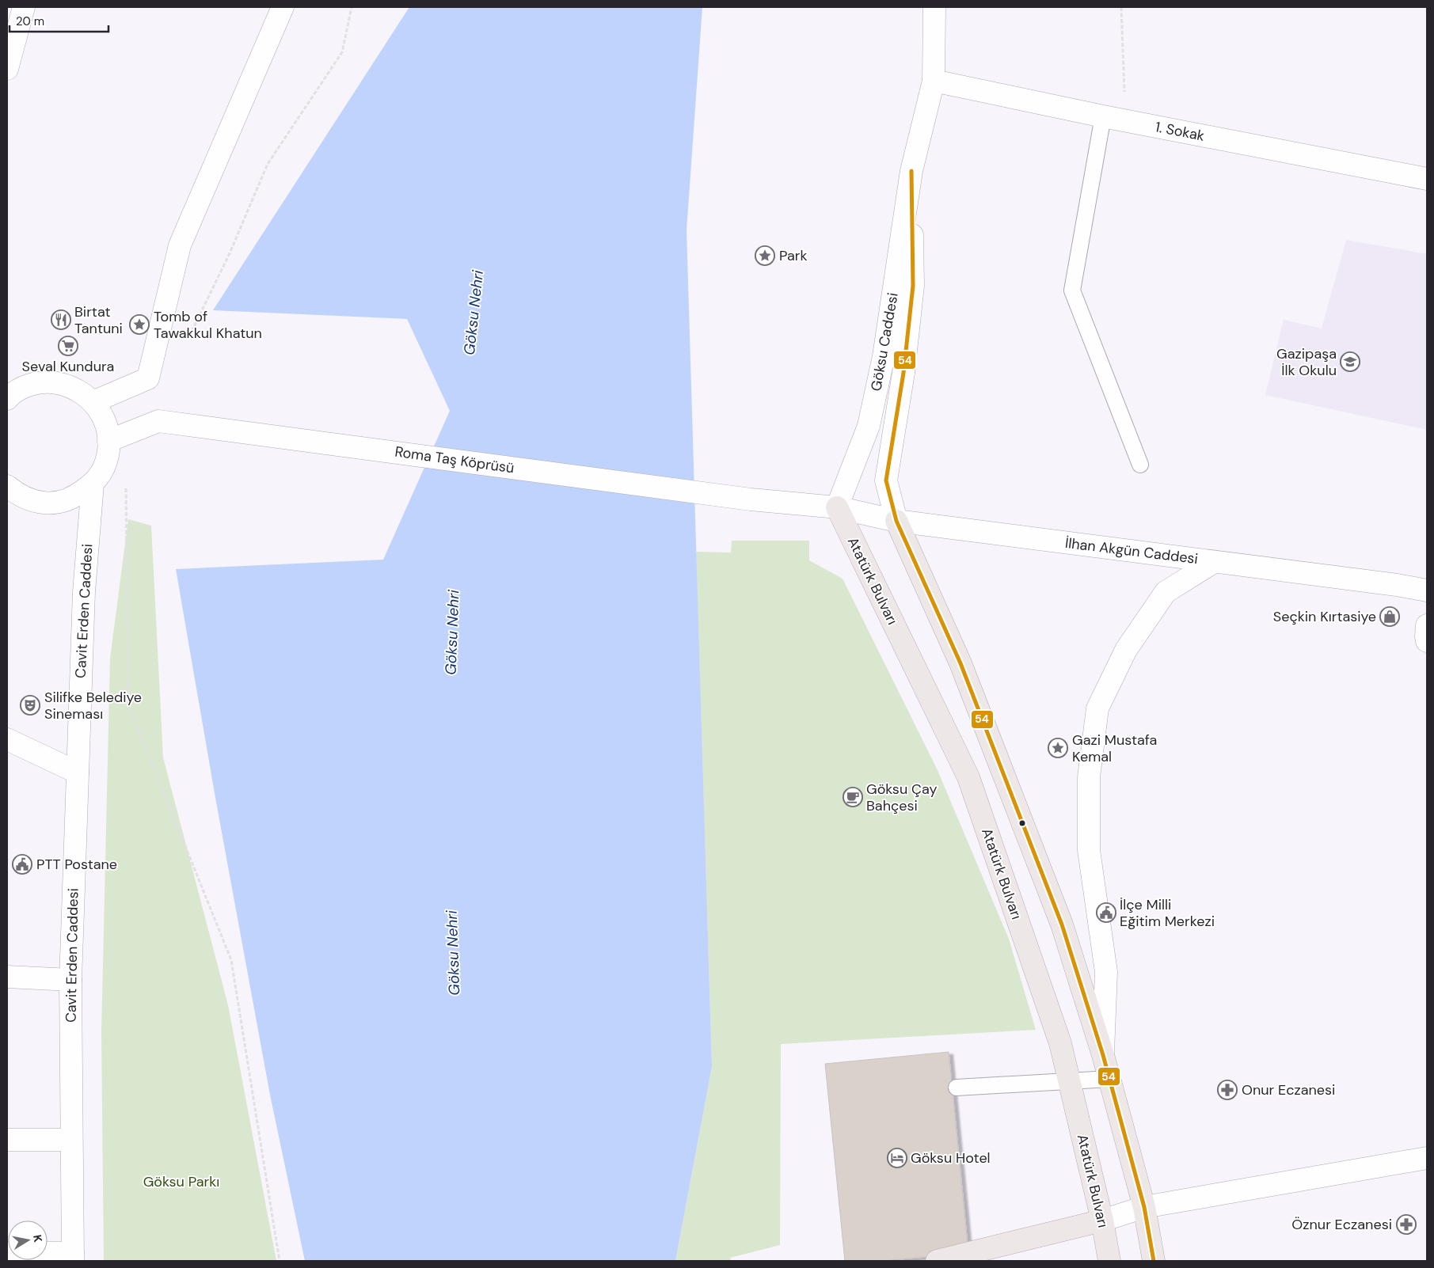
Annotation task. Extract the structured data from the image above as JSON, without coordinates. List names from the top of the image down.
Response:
{
  "streets": {
    "main road": ["Atatürk Bulvarı"],
    "street": [
      "1. Sokak",
      "Göksu Caddesi",
      "Roma Taş Köprüsü",
      "İlhan Akgün Caddesi",
      "Cavit Erden Caddesi"
    ]
  },
  "crossings": [
    ["1. Sokak", "Göksu Caddesi"],
    ["Göksu Caddesi", "Roma Taş Köprüsü"],
    ["Göksu Caddesi", "İlhan Akgün Caddesi"],
    ["Göksu Caddesi", "Atatürk Bulvarı"],
    ["Roma Taş Köprüsü", "İlhan Akgün Caddesi"],
    ["Roma Taş Köprüsü", "Atatürk Bulvarı"],
    ["İlhan Akgün Caddesi", "Atatürk Bulvarı"]
  ],
  "water": ["Göksu Nehri"],
  "parks": ["Göksu Parkı"],
  "places": {
    "place": ["Park", "Tomb of Tawakkul Khatun", "Gazi Mustafa Kemal"],
    "restaurant": ["Birtat Tantuni"],
    "supermarket": ["Seval Kundura"],
    "school or university": ["Gazipaşa İlk Okulu"],
    "shop": ["Seçkin Kırtasiye"],
    "theatre": ["Silifke Belediye Sineması"],
    "cafe": ["Göksu Çay Bahçesi"],
    "public building": ["PTT Postane", "İlçe Milli Eğitim Merkezi"],
    "pharmacy": ["Onur Eczanesi", "Öznur Eczanesi"],
    "hotel": ["Göksu Hotel"]
  },
  "lines": ["transit line 54"],
  "scale_bar": "20 m",
  "north": "right"
}
